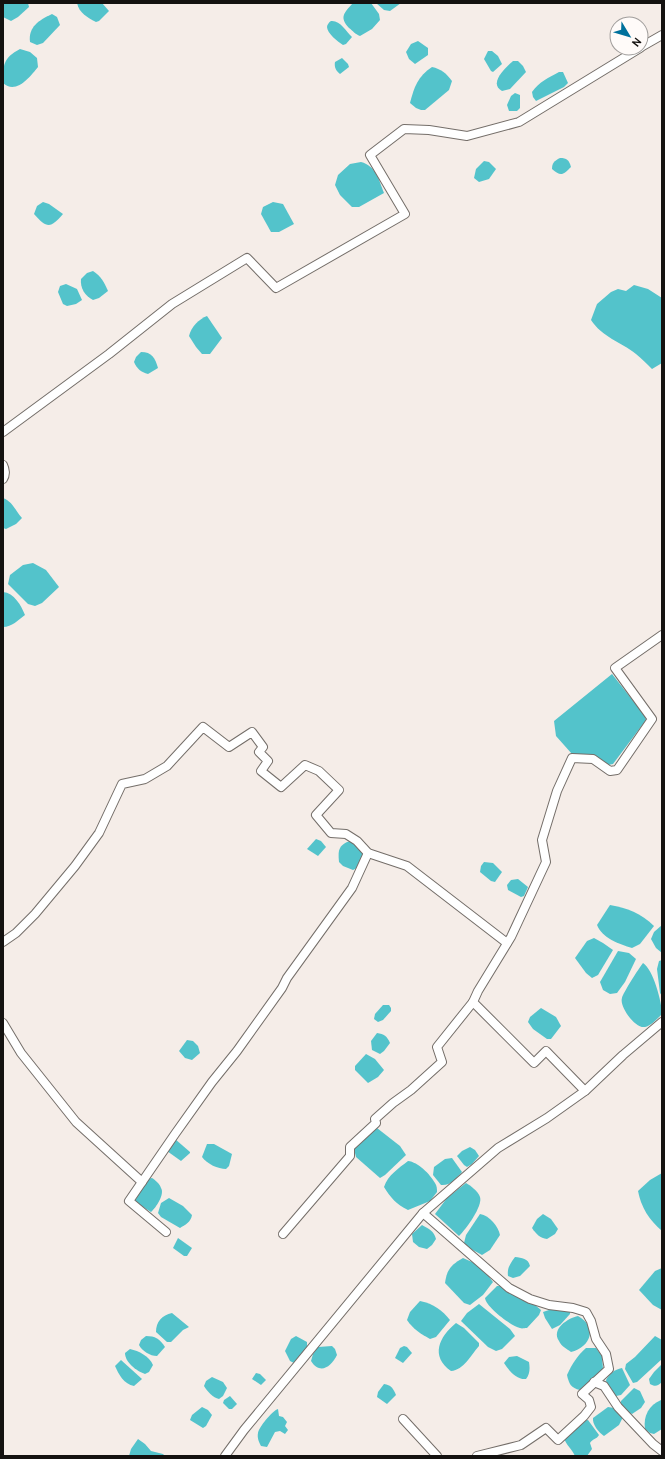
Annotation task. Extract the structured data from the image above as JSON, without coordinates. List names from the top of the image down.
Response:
{
  "north": "bottom right"
}
